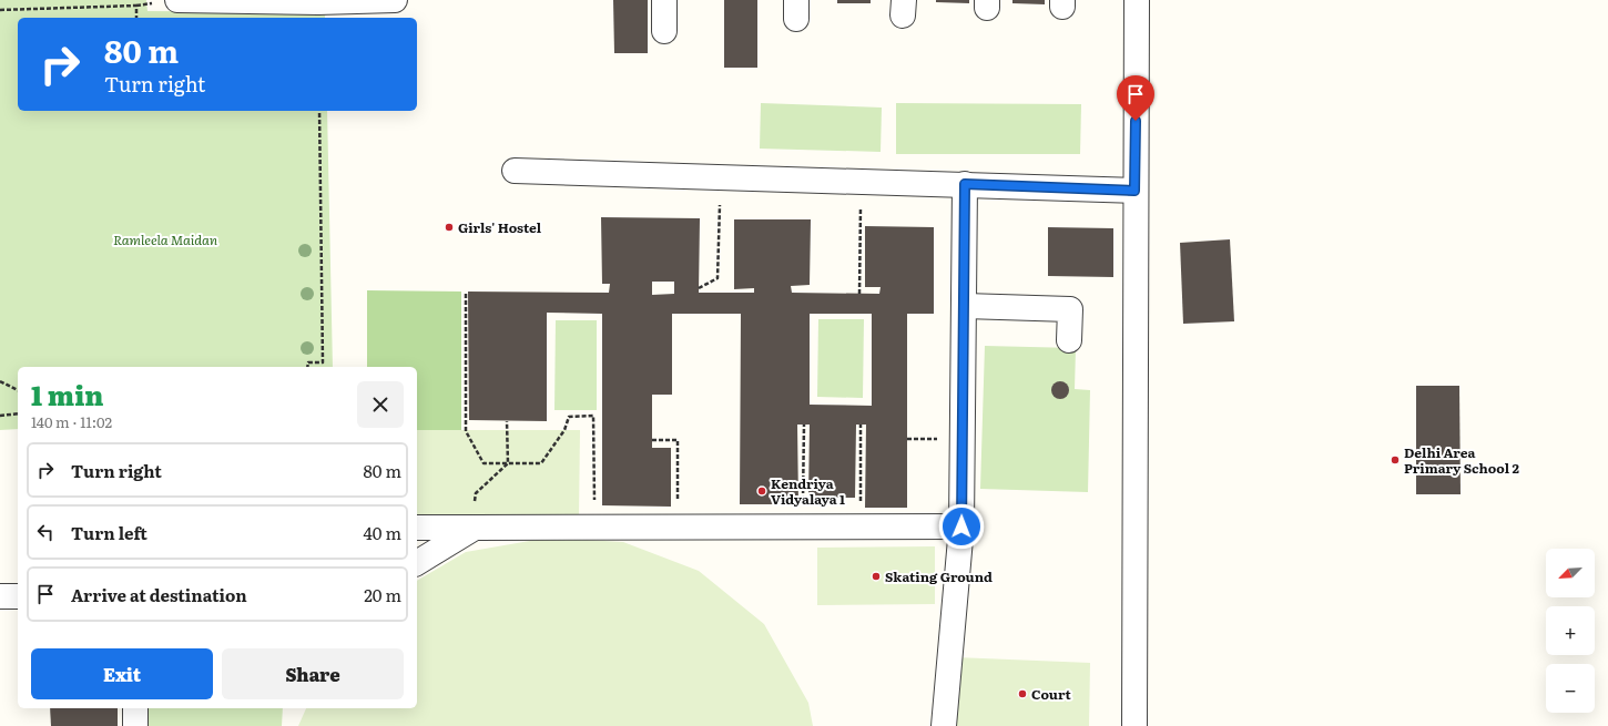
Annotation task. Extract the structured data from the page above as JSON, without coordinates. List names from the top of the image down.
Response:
{
  "parks": ["Ramleela Maidan"],
  "places": [
    "Girls' Hostel",
    "Delhi Area Primary School 2",
    "Kendriya Vidyalaya 1",
    "Skating Ground",
    "Court"
  ],
  "north": "bottom left",
  "page": {
    "turn": ["80 m", "Turn right"],
    "heading": ["1 min", "140 m · 11:02"],
    "list": [
      {
        "name": "Turn right",
        "value": "80 m"
      },
      {
        "name": "Turn left",
        "value": "40 m"
      },
      {
        "name": "Arrive at destination",
        "value": "20 m"
      }
    ],
    "map_buttons": ["+", "−"],
    "buttons": ["Exit", "Share"]
  }
}
